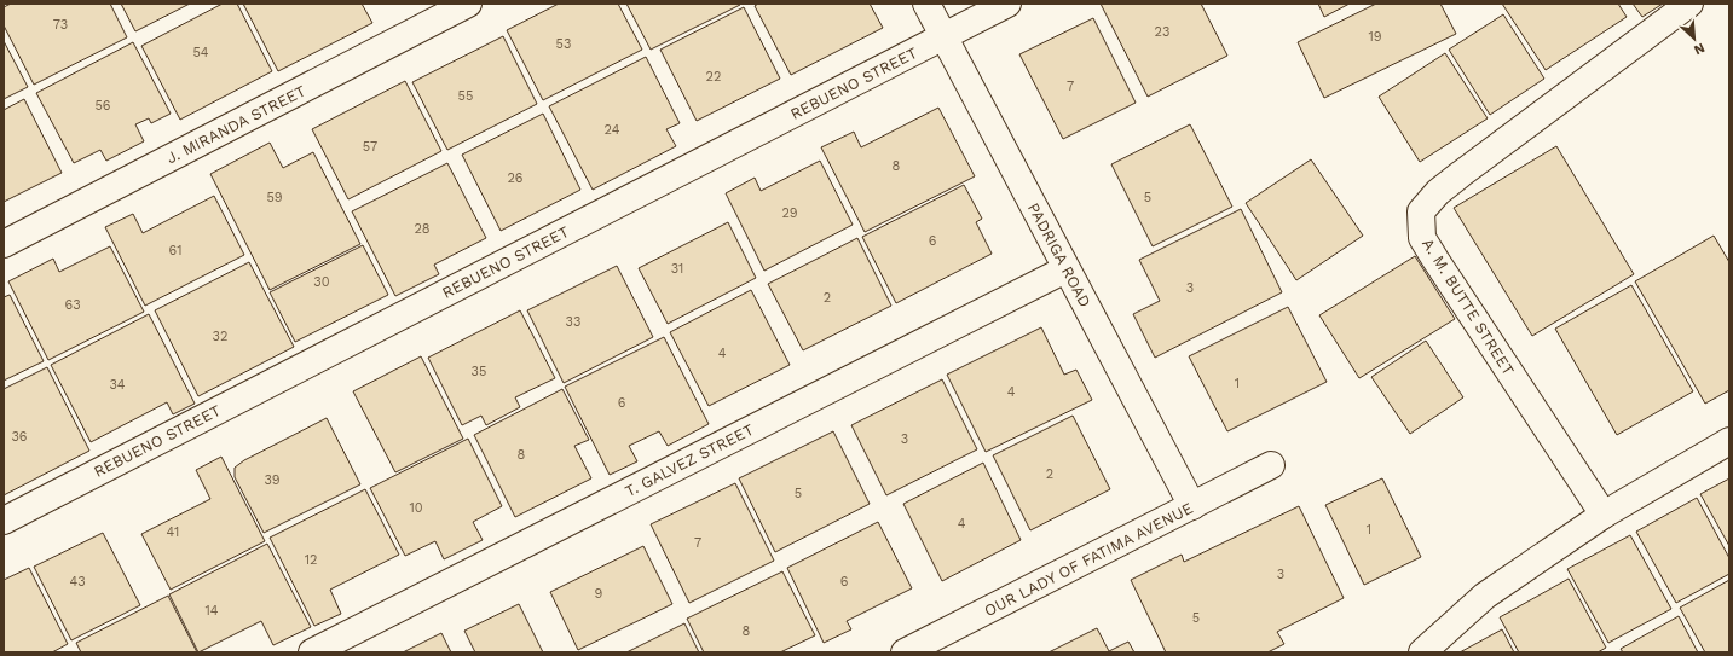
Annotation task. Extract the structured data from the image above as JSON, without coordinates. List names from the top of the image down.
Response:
{
  "streets": {
    "street": [
      "REBUENO STREET",
      "J. MIRANDA STREET",
      "PADRIGA ROAD",
      "A. M. BUTTE STREET",
      "T. GALVEZ STREET",
      "OUR LADY OF FATIMA AVENUE"
    ]
  },
  "crossings": [
    ["REBUENO STREET", "PADRIGA ROAD"],
    ["PADRIGA ROAD", "T. GALVEZ STREET"],
    ["PADRIGA ROAD", "OUR LADY OF FATIMA AVENUE"]
  ],
  "house_numbers": [
    "73",
    "23",
    "19",
    "53",
    "54",
    "22",
    "7",
    "55",
    "56",
    "24",
    "57",
    "8",
    "26",
    "59",
    "5",
    "29",
    "28",
    "6",
    "61",
    "31",
    "30",
    "3",
    "2",
    "63",
    "33",
    "32",
    "4",
    "35",
    "1",
    "34",
    "4",
    "6",
    "36",
    "3",
    "8",
    "2",
    "39",
    "5",
    "10",
    "4",
    "1",
    "41",
    "7",
    "12",
    "3",
    "43",
    "6",
    "9",
    "14",
    "5",
    "8"
  ],
  "north": "bottom right"
}
